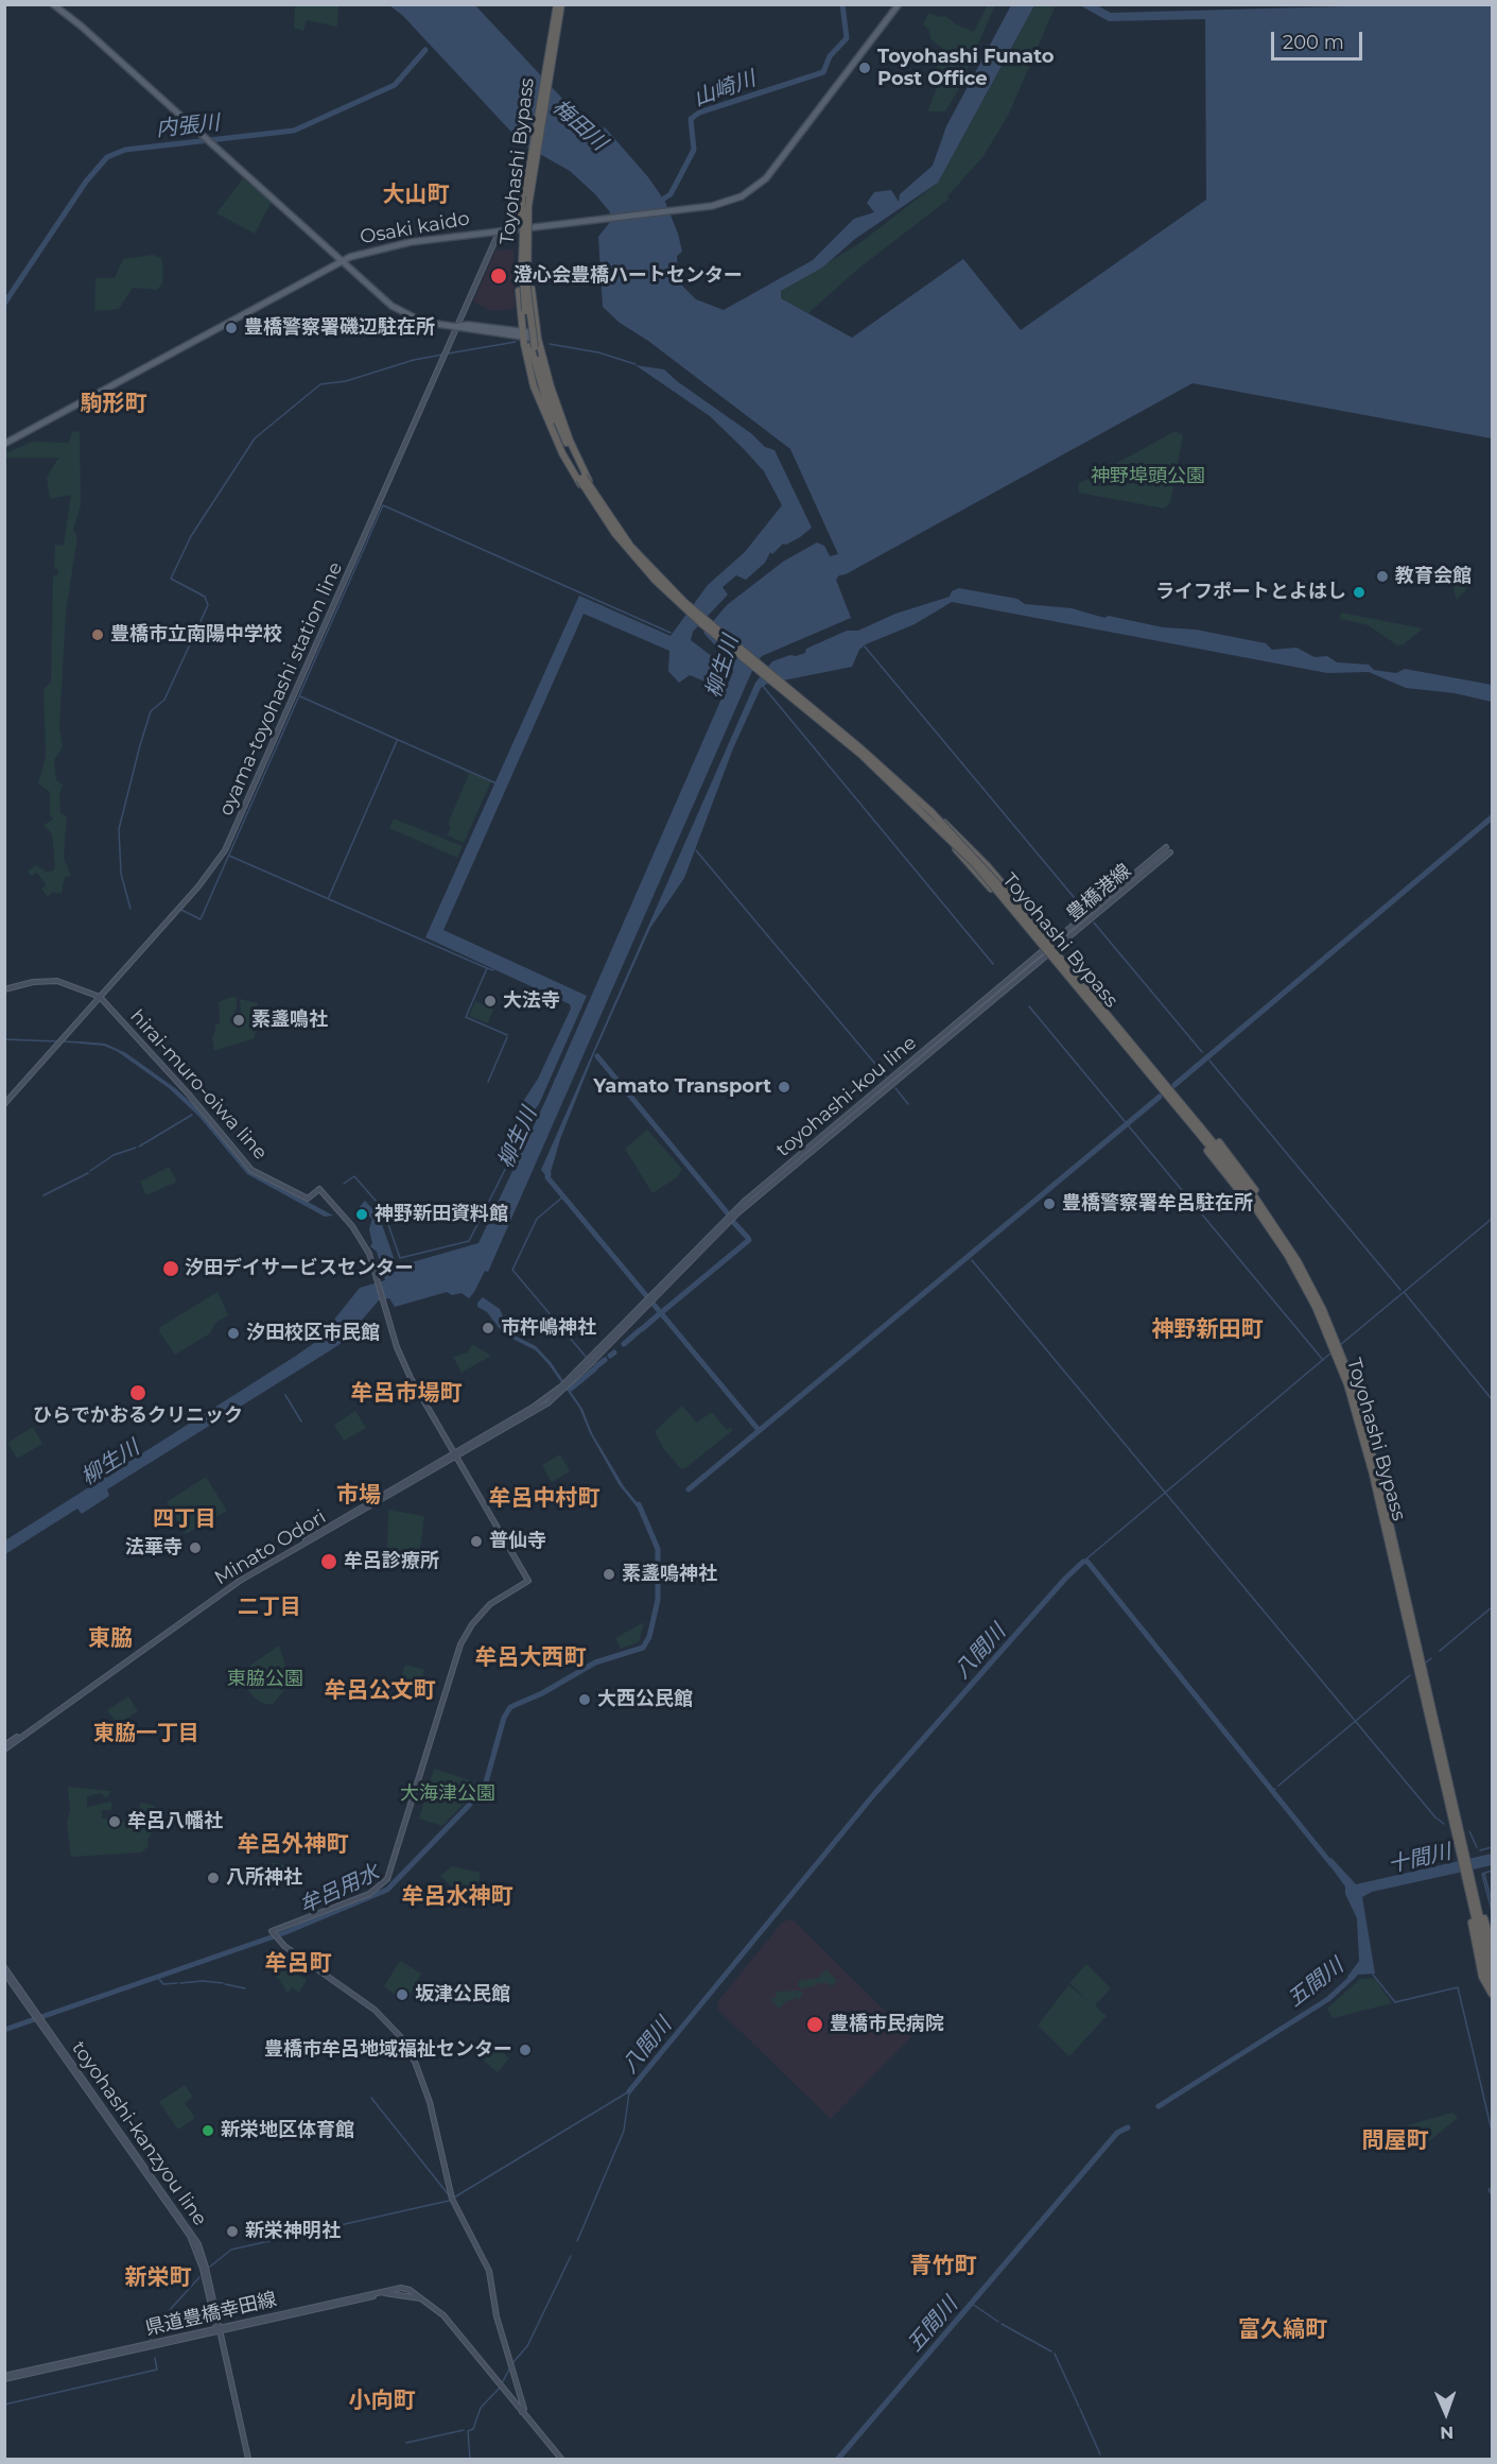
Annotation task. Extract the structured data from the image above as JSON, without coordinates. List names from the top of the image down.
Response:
{
  "streets": {
    "highway": ["Toyohashi Bypass"],
    "main road": [
      "Osaki kaido",
      "oyama-toyohashi station line",
      "豊橋港線",
      "hirai-muro-oiwa line",
      "toyohashi-kou line",
      "Minato Odori",
      "toyohashi-kanzyou line",
      "県道豊橋幸田線"
    ]
  },
  "crossings": [
    ["Osaki kaido", "oyama-toyohashi station line"],
    ["oyama-toyohashi station line", "hirai-muro-oiwa line"],
    ["豊橋港線", "toyohashi-kou line"],
    ["hirai-muro-oiwa line", "Minato Odori"],
    ["hirai-muro-oiwa line", "県道豊橋幸田線"],
    ["toyohashi-kou line", "Minato Odori"],
    ["toyohashi-kanzyou line", "県道豊橋幸田線"]
  ],
  "districts": [
    "大山町",
    "駒形町",
    "神野新田町",
    "牟呂市場町",
    "市場",
    "牟呂中村町",
    "四丁目",
    "二丁目",
    "東脇",
    "牟呂大西町",
    "牟呂公文町",
    "東脇一丁目",
    "牟呂外神町",
    "牟呂水神町",
    "牟呂町",
    "問屋町",
    "青竹町",
    "新栄町",
    "富久縞町",
    "小向町"
  ],
  "water": [
    "山崎川",
    "梅田川",
    "内張川",
    "柳生川",
    "八間川",
    "十間川",
    "牟呂用水",
    "五間川"
  ],
  "parks": ["神野埠頭公園", "東脇公園", "大海津公園"],
  "places": [
    "Toyohashi Funato Post Office",
    "澄心会豊橋ハートセンター",
    "豊橋警察署磯辺駐在所",
    "教育会館",
    "ライフポートとよはし",
    "豊橋市立南陽中学校",
    "大法寺",
    "素盞鳴社",
    "Yamato Transport",
    "豊橋警察署牟呂駐在所",
    "神野新田資料館",
    "汐田デイサービスセンター",
    "市杵嶋神社",
    "汐田校区市民館",
    "ひらでかおるクリニック",
    "普仙寺",
    "法華寺",
    "牟呂診療所",
    "素盞嗚神社",
    "大西公民館",
    "牟呂八幡社",
    "八所神社",
    "坂津公民館",
    "豊橋市民病院",
    "豊橋市牟呂地域福祉センター",
    "新栄地区体育館",
    "新栄神明社"
  ],
  "scale_bar": "200 m",
  "north": "bottom"
}
